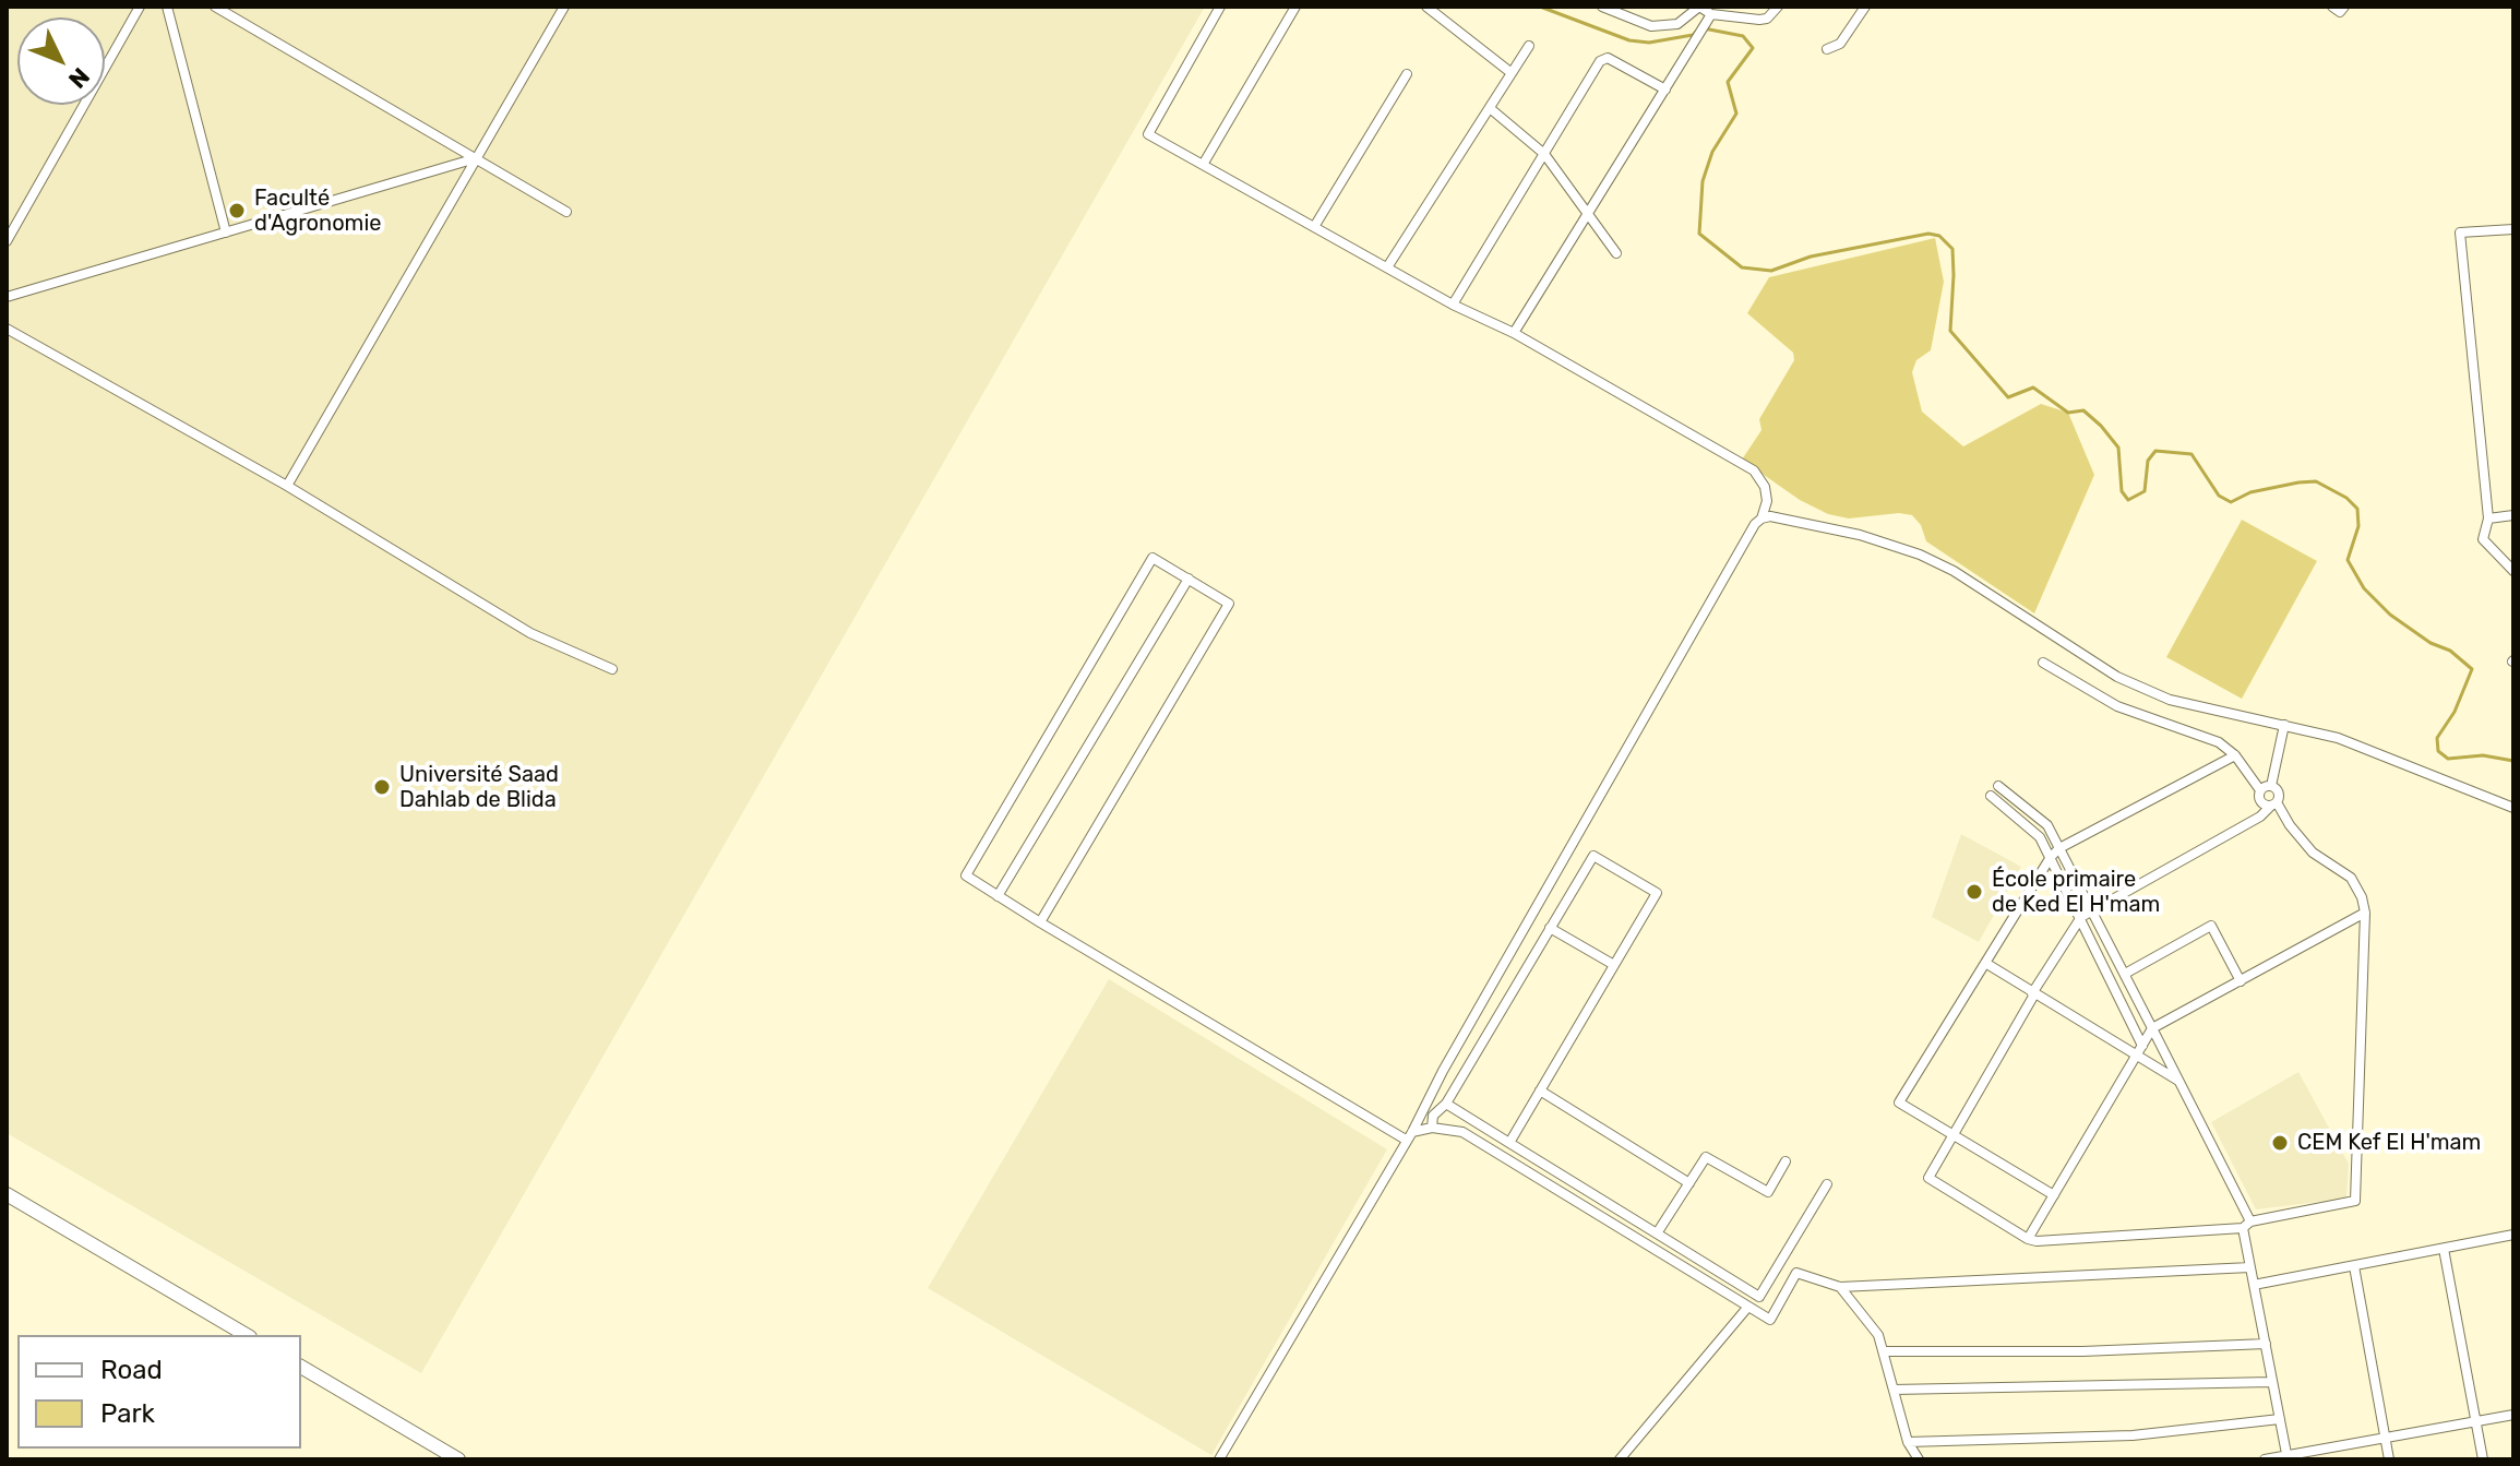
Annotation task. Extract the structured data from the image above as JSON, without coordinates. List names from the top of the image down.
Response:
{
  "places": [
    "Faculté d'Agronomie",
    "Université Saad Dahlab de Blida",
    "École primaire de Ked El H'mam",
    "CEM Kef El H'mam"
  ],
  "legend": ["Road", "Park"],
  "north": "bottom right"
}
